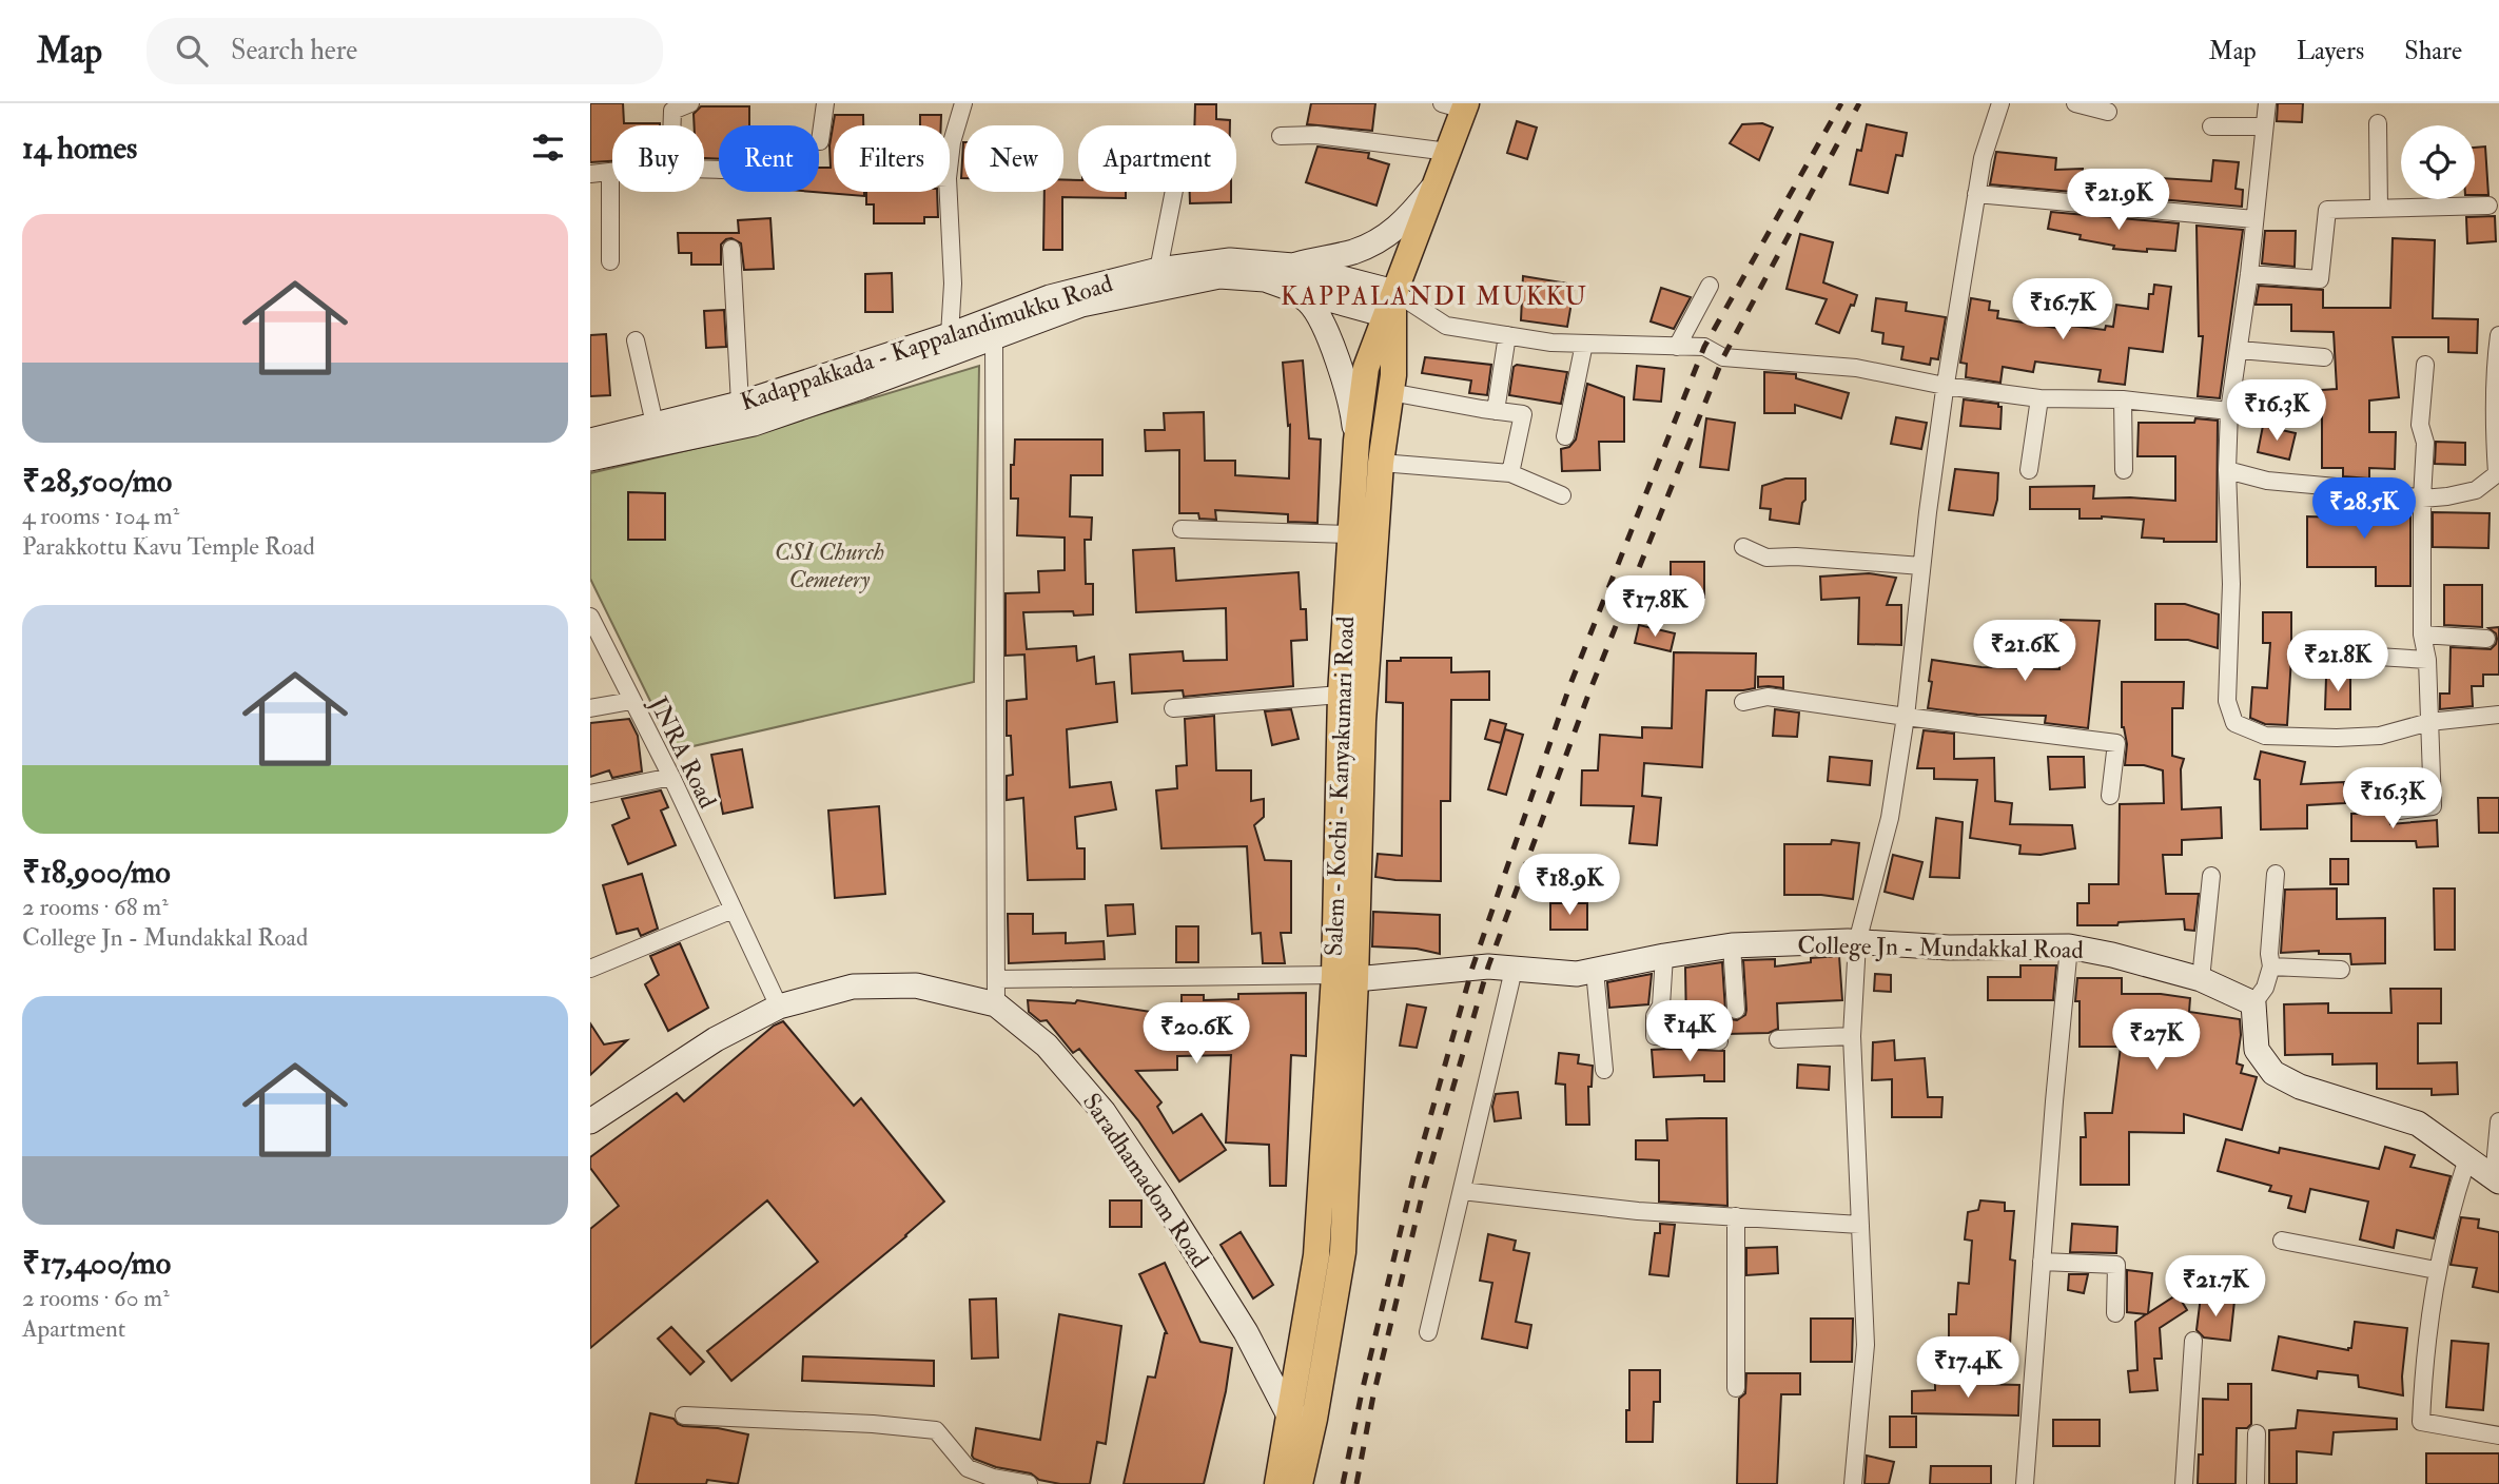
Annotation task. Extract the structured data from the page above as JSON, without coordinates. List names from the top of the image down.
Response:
{
  "streets": {
    "main road": ["Salem - Kochi - Kanyakumari Road"],
    "street": [
      "Kadappakkada - Kappalandimukku Road",
      "JNRA Road",
      "College Jn - Mundakkal Road",
      "Saradhamadom Road"
    ]
  },
  "crossings": [
    ["JNRA Road", "Saradhamadom Road"],
    ["Salem - Kochi - Kanyakumari Road", "College Jn - Mundakkal Road"],
    ["Salem - Kochi - Kanyakumari Road", "Saradhamadom Road"]
  ],
  "districts": ["KAPPALANDI MUKKU"],
  "parks": ["CSI Church Cemetery"],
  "page": {
    "header": "Map",
    "search": "Search here",
    "nav": ["Map", "Layers", "Share"],
    "heading": "14 homes",
    "chip": [
      "Buy",
      "Rent",
      "Filters",
      "New",
      "Apartment"
    ],
    "price": [
      "₹21.9K",
      "₹16.7K",
      "₹16.3K",
      "₹28.5K",
      "₹17.8K",
      "₹21.6K",
      "₹21.8K",
      "₹16.3K",
      "₹18.9K",
      "₹14K",
      "₹20.6K",
      "₹27K",
      "₹21.7K",
      "₹17.4K"
    ],
    "list": [
      {
        "name": "₹28,500/mo",
        "note": "4 rooms · 104 m² · Parakkottu Kavu Temple Road"
      },
      {
        "name": "₹18,900/mo",
        "note": "2 rooms · 68 m² · College Jn - Mundakkal Road"
      },
      {
        "name": "₹17,400/mo",
        "note": "2 rooms · 60 m² · Apartment"
      }
    ]
  }
}
